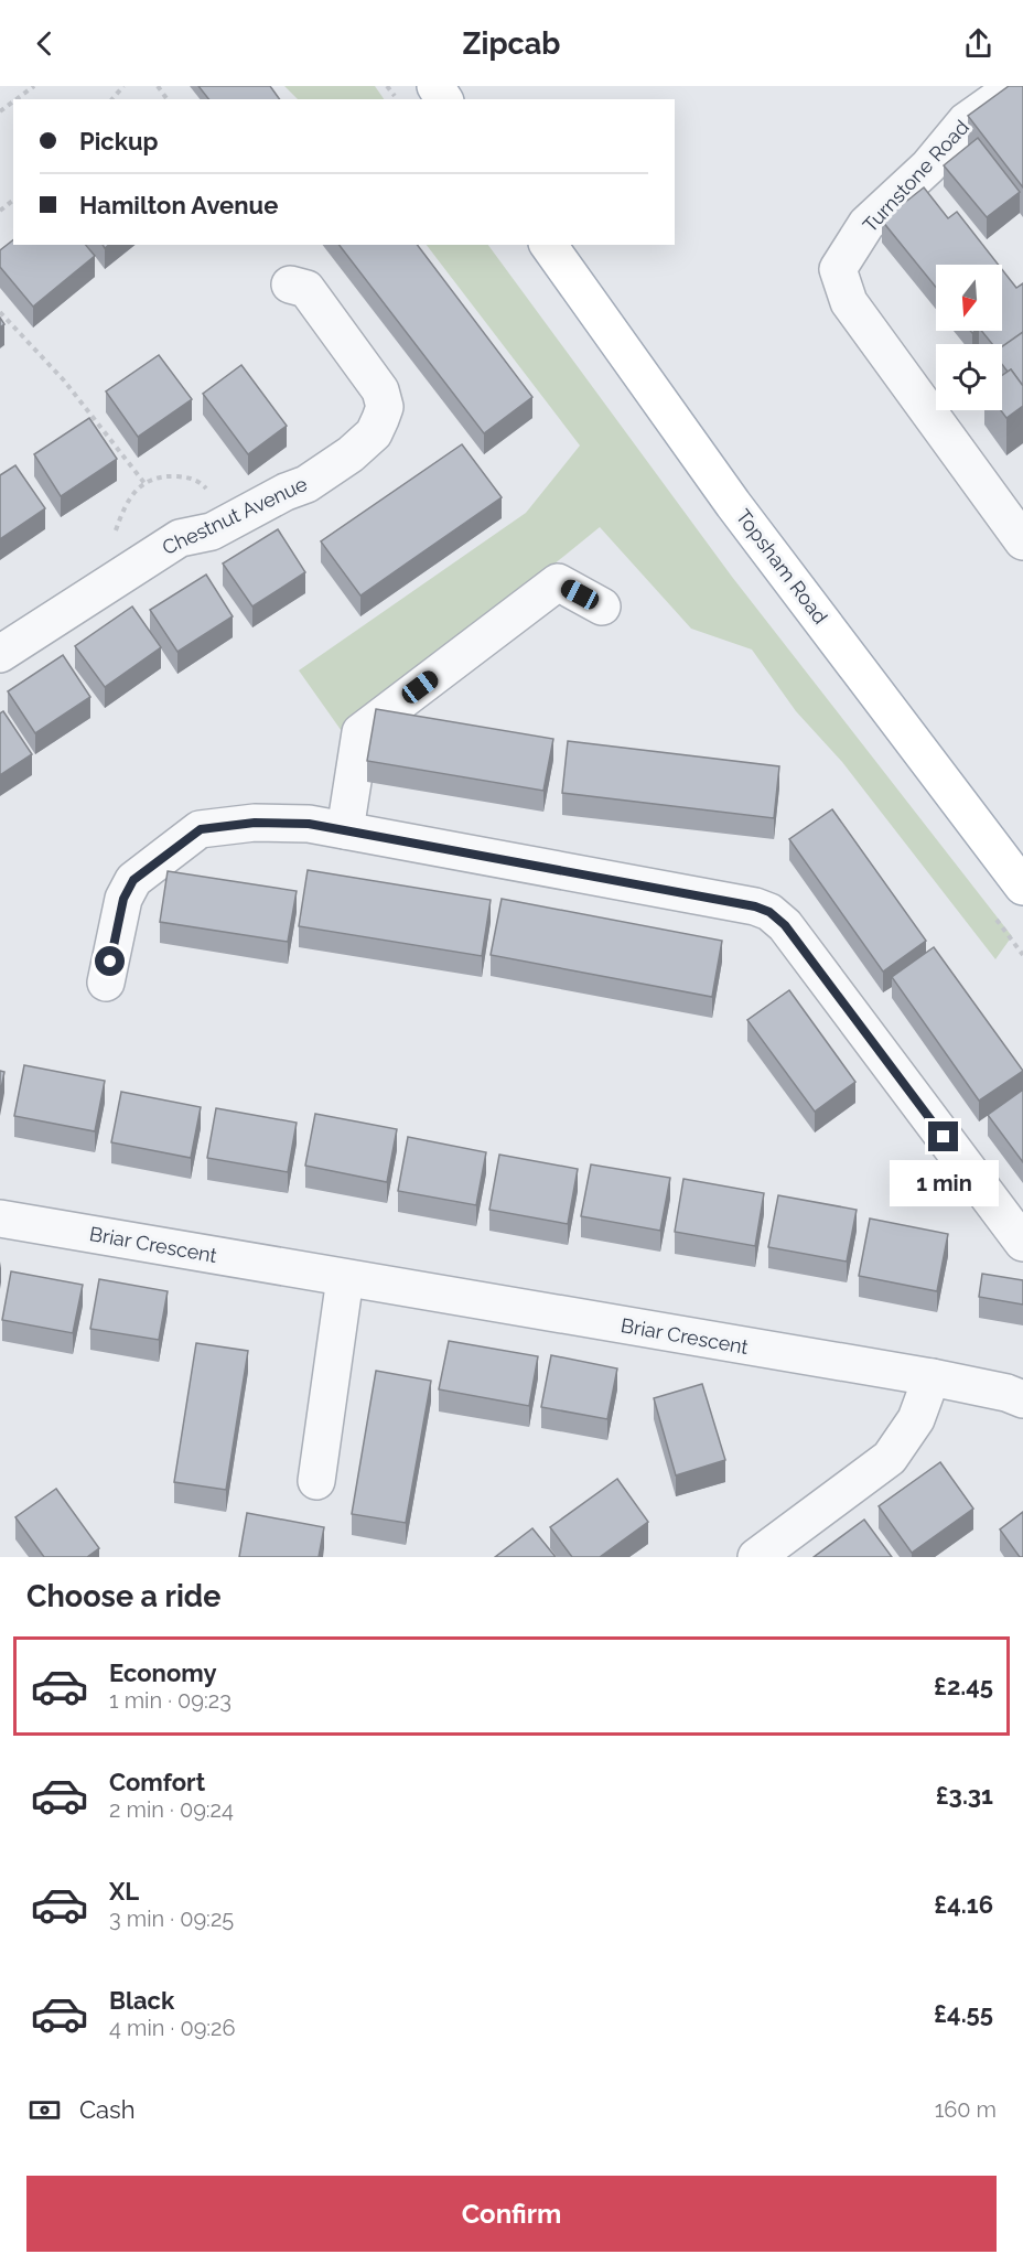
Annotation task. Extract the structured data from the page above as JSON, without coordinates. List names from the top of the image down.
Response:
{
  "streets": {
    "main road": ["Topsham Road"],
    "street": ["Turnstone Road", "Chestnut Avenue", "Briar Crescent"]
  },
  "north": "bottom",
  "page": {
    "header": "Zipcab",
    "banner": ["Pickup", "Hamilton Avenue"],
    "bubble": "1 min",
    "heading": "Choose a ride",
    "list": [
      {
        "name": "Economy",
        "note": "1 min · 09:23",
        "value": "£2.45"
      },
      {
        "name": "Comfort",
        "note": "2 min · 09:24",
        "value": "£3.31"
      },
      {
        "name": "XL",
        "note": "3 min · 09:25",
        "value": "£4.16"
      },
      {
        "name": "Black",
        "note": "4 min · 09:26",
        "value": "£4.55"
      }
    ],
    "pay": ["Cash", "160 m"],
    "buttons": "Confirm"
  }
}
